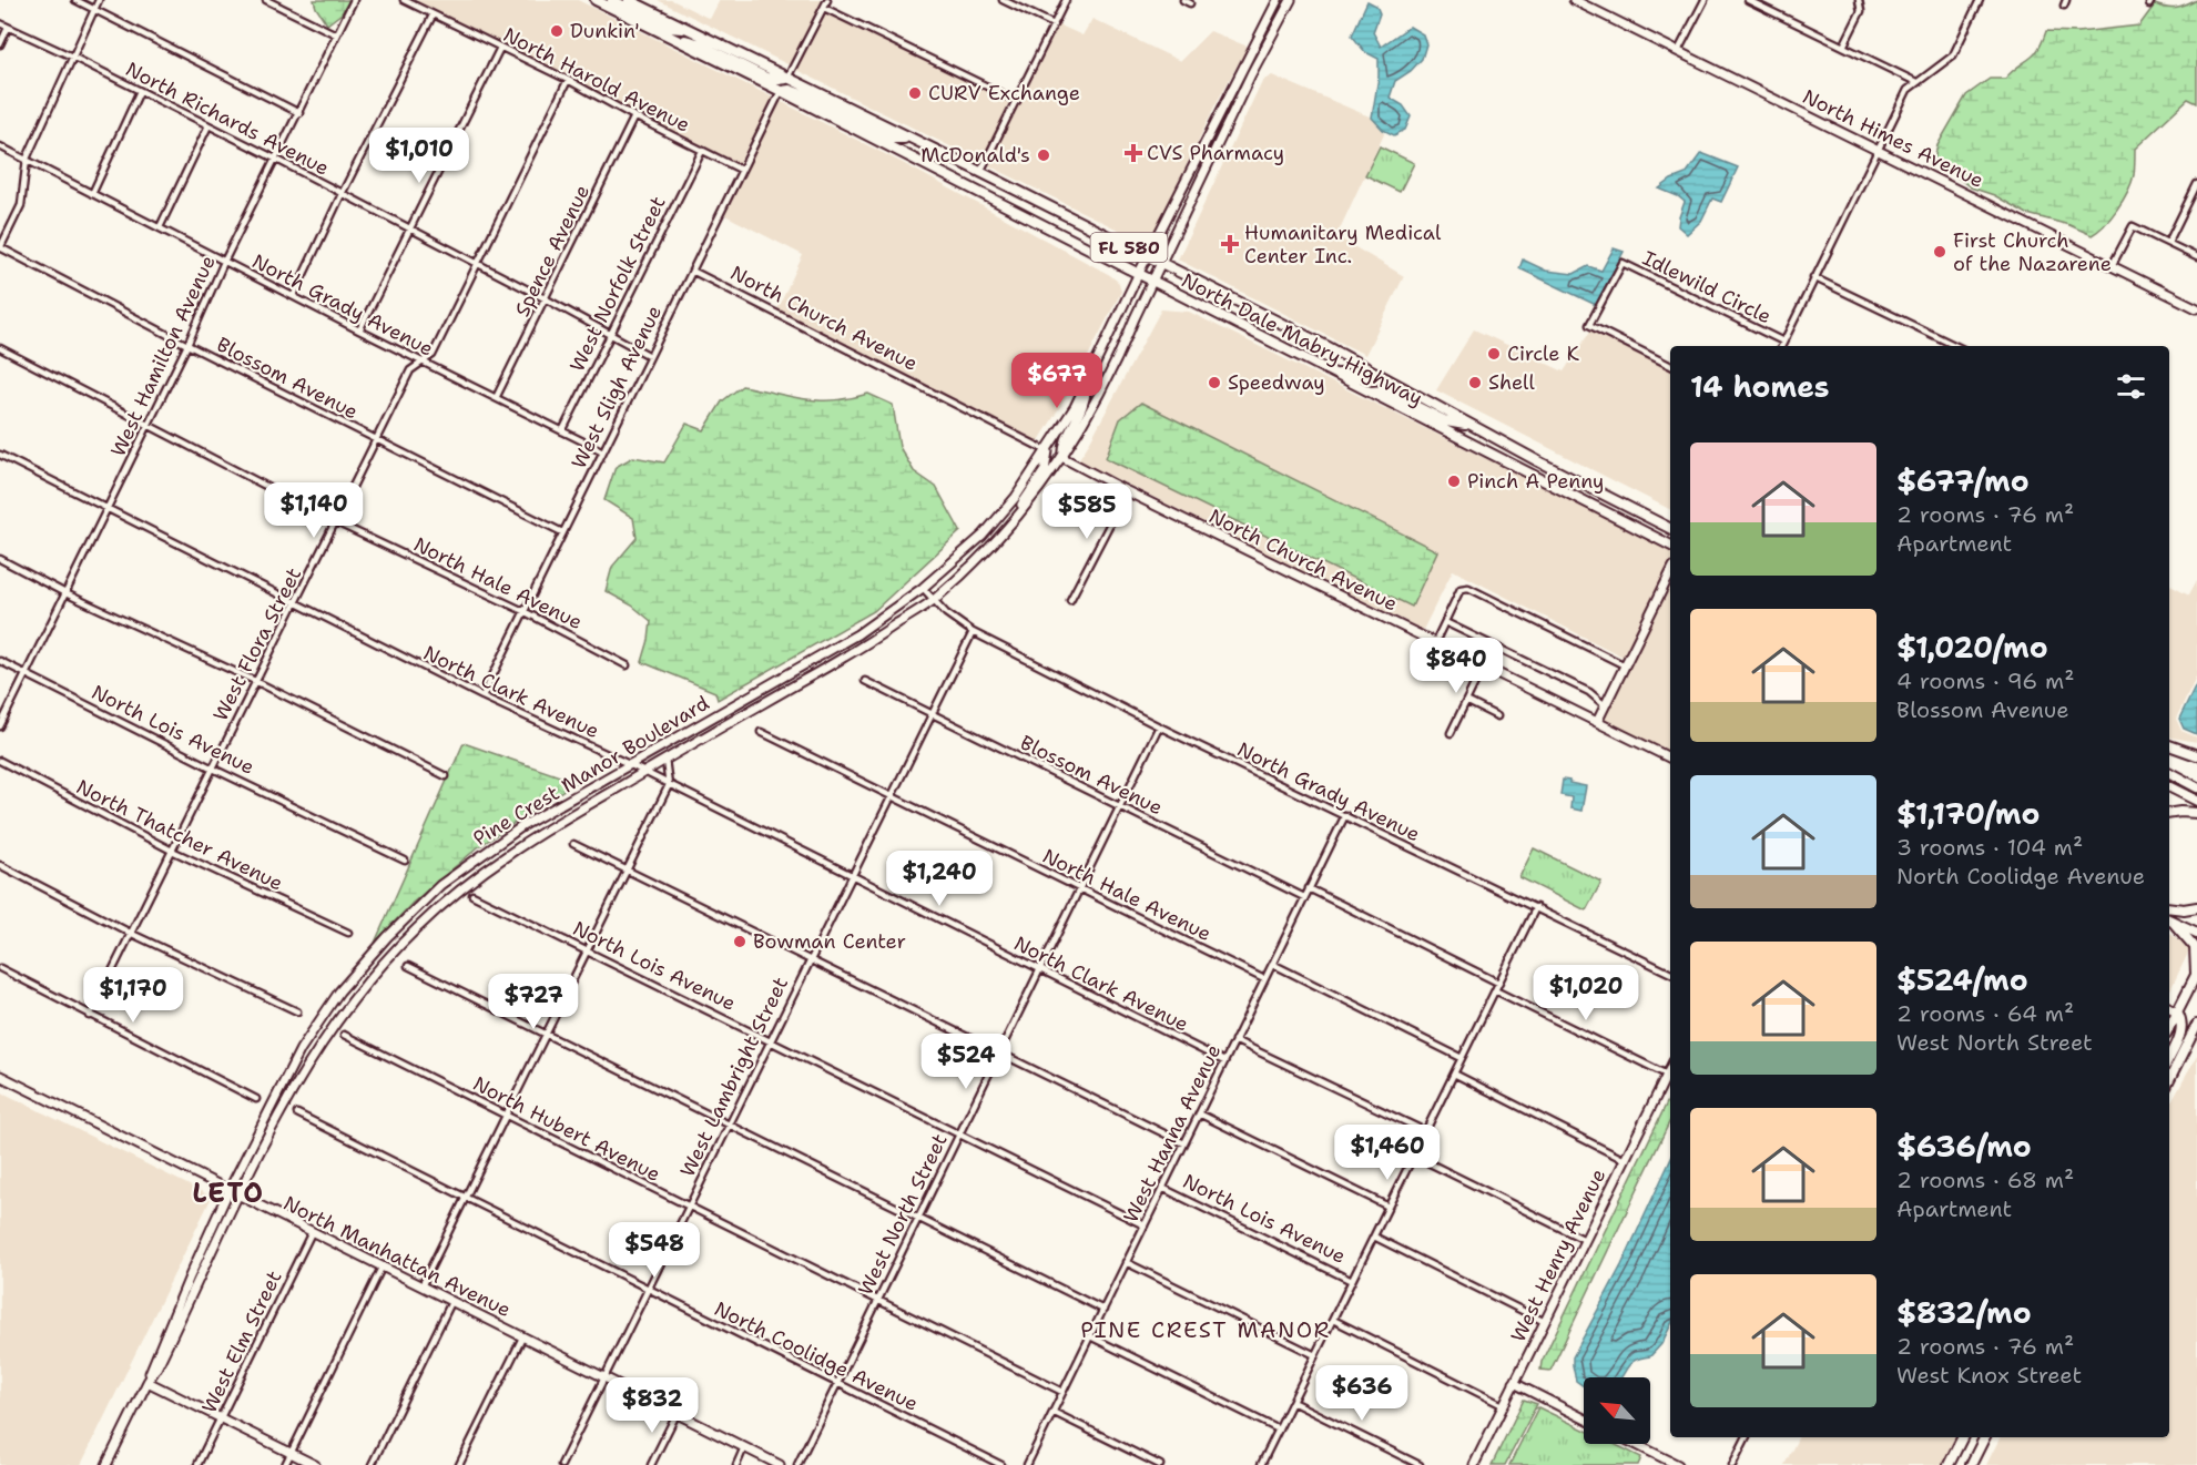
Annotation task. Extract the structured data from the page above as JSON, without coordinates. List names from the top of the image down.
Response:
{
  "streets": {
    "main road": [
      "North Himes Avenue",
      "FL 580",
      "North Church Avenue",
      "North Dale Mabry Highway",
      "Pine Crest Manor Boulevard",
      "West Henry Avenue",
      "North Manhattan Avenue"
    ],
    "street": [
      "North Harold Avenue",
      "North Richards Avenue",
      "Spence Avenue",
      "West Norfolk Street",
      "Idlewild Circle",
      "North Grady Avenue",
      "West Hamilton Avenue",
      "Blossom Avenue",
      "West Sligh Avenue",
      "North Hale Avenue",
      "West Flora Street",
      "North Clark Avenue",
      "North Lois Avenue",
      "North Thatcher Avenue",
      "West Lambright Street",
      "North Hubert Avenue",
      "West Hanna Avenue",
      "West North Street",
      "West Elm Street",
      "North Coolidge Avenue"
    ]
  },
  "crossings": [
    ["North Harold Avenue", "Spence Avenue"],
    ["North Harold Avenue", "West Norfolk Street"],
    ["North Harold Avenue", "West Sligh Avenue"],
    ["North Harold Avenue", "West Flora Street"],
    ["North Richards Avenue", "Spence Avenue"],
    ["North Richards Avenue", "West Norfolk Street"],
    ["North Richards Avenue", "West Hamilton Avenue"],
    ["North Richards Avenue", "West Sligh Avenue"],
    ["North Richards Avenue", "West Flora Street"],
    ["Spence Avenue", "North Grady Avenue"],
    ["West Norfolk Street", "North Grady Avenue"],
    ["North Grady Avenue", "West Hamilton Avenue"],
    ["North Grady Avenue", "West Sligh Avenue"],
    ["North Grady Avenue", "West Flora Street"],
    ["North Grady Avenue", "Pine Crest Manor Boulevard"],
    ["North Grady Avenue", "West Lambright Street"],
    ["North Grady Avenue", "West Hanna Avenue"],
    ["North Grady Avenue", "West North Street"],
    ["North Church Avenue", "West Sligh Avenue"],
    ["North Church Avenue", "Pine Crest Manor Boulevard"],
    ["North Dale Mabry Highway", "West Sligh Avenue"],
    ["North Dale Mabry Highway", "Pine Crest Manor Boulevard"],
    ["West Hamilton Avenue", "Blossom Avenue"],
    ["West Hamilton Avenue", "North Hale Avenue"],
    ["West Hamilton Avenue", "North Clark Avenue"],
    ["West Hamilton Avenue", "North Lois Avenue"],
    ["Blossom Avenue", "West Sligh Avenue"],
    ["Blossom Avenue", "West Flora Street"],
    ["Blossom Avenue", "West Lambright Street"],
    ["Blossom Avenue", "West Hanna Avenue"],
    ["Blossom Avenue", "West North Street"],
    ["West Sligh Avenue", "North Hale Avenue"],
    ["West Sligh Avenue", "North Clark Avenue"],
    ["North Hale Avenue", "West Flora Street"],
    ["North Hale Avenue", "West Lambright Street"],
    ["North Hale Avenue", "West Hanna Avenue"],
    ["North Hale Avenue", "West North Street"],
    ["West Flora Street", "North Clark Avenue"],
    ["West Flora Street", "North Lois Avenue"],
    ["West Flora Street", "North Thatcher Avenue"],
    ["North Clark Avenue", "Pine Crest Manor Boulevard"],
    ["North Clark Avenue", "West Lambright Street"],
    ["North Clark Avenue", "West Hanna Avenue"],
    ["North Clark Avenue", "West North Street"],
    ["North Lois Avenue", "West Lambright Street"],
    ["North Lois Avenue", "West Hanna Avenue"],
    ["North Lois Avenue", "West North Street"],
    ["Pine Crest Manor Boulevard", "North Manhattan Avenue"],
    ["West Lambright Street", "North Hubert Avenue"],
    ["West Lambright Street", "North Manhattan Avenue"],
    ["West Lambright Street", "North Coolidge Avenue"],
    ["North Hubert Avenue", "West Hanna Avenue"],
    ["North Hubert Avenue", "West North Street"],
    ["West North Street", "North Coolidge Avenue"],
    ["North Manhattan Avenue", "West Elm Street"]
  ],
  "districts": ["LETO", "PINE CREST MANOR"],
  "places": {
    "other": [
      "Dunkin'",
      "CURV Exchange",
      "McDonald's",
      "First Church of the Nazarene",
      "Circle K",
      "Speedway",
      "Shell",
      "Pinch A Penny",
      "Bowman Center"
    ],
    "health": ["CVS Pharmacy", "Humanitary Medical Center Inc."]
  },
  "north": "top left",
  "page": {
    "price": [
      "$1,010",
      "$677",
      "$1,140",
      "$585",
      "$840",
      "$1,240",
      "$1,020",
      "$1,170",
      "$727",
      "$524",
      "$1,460",
      "$548",
      "$636",
      "$832"
    ],
    "heading": "14 homes",
    "list": [
      {
        "name": "$677/mo",
        "note": "2 rooms · 76 m² · Apartment"
      },
      {
        "name": "$1,020/mo",
        "note": "4 rooms · 96 m² · Blossom Avenue"
      },
      {
        "name": "$1,170/mo",
        "note": "3 rooms · 104 m² · North Coolidge Avenue"
      },
      {
        "name": "$524/mo",
        "note": "2 rooms · 64 m² · West North Street"
      },
      {
        "name": "$636/mo",
        "note": "2 rooms · 68 m² · Apartment"
      },
      {
        "name": "$832/mo",
        "note": "2 rooms · 76 m² · West Knox Street"
      }
    ]
  }
}
